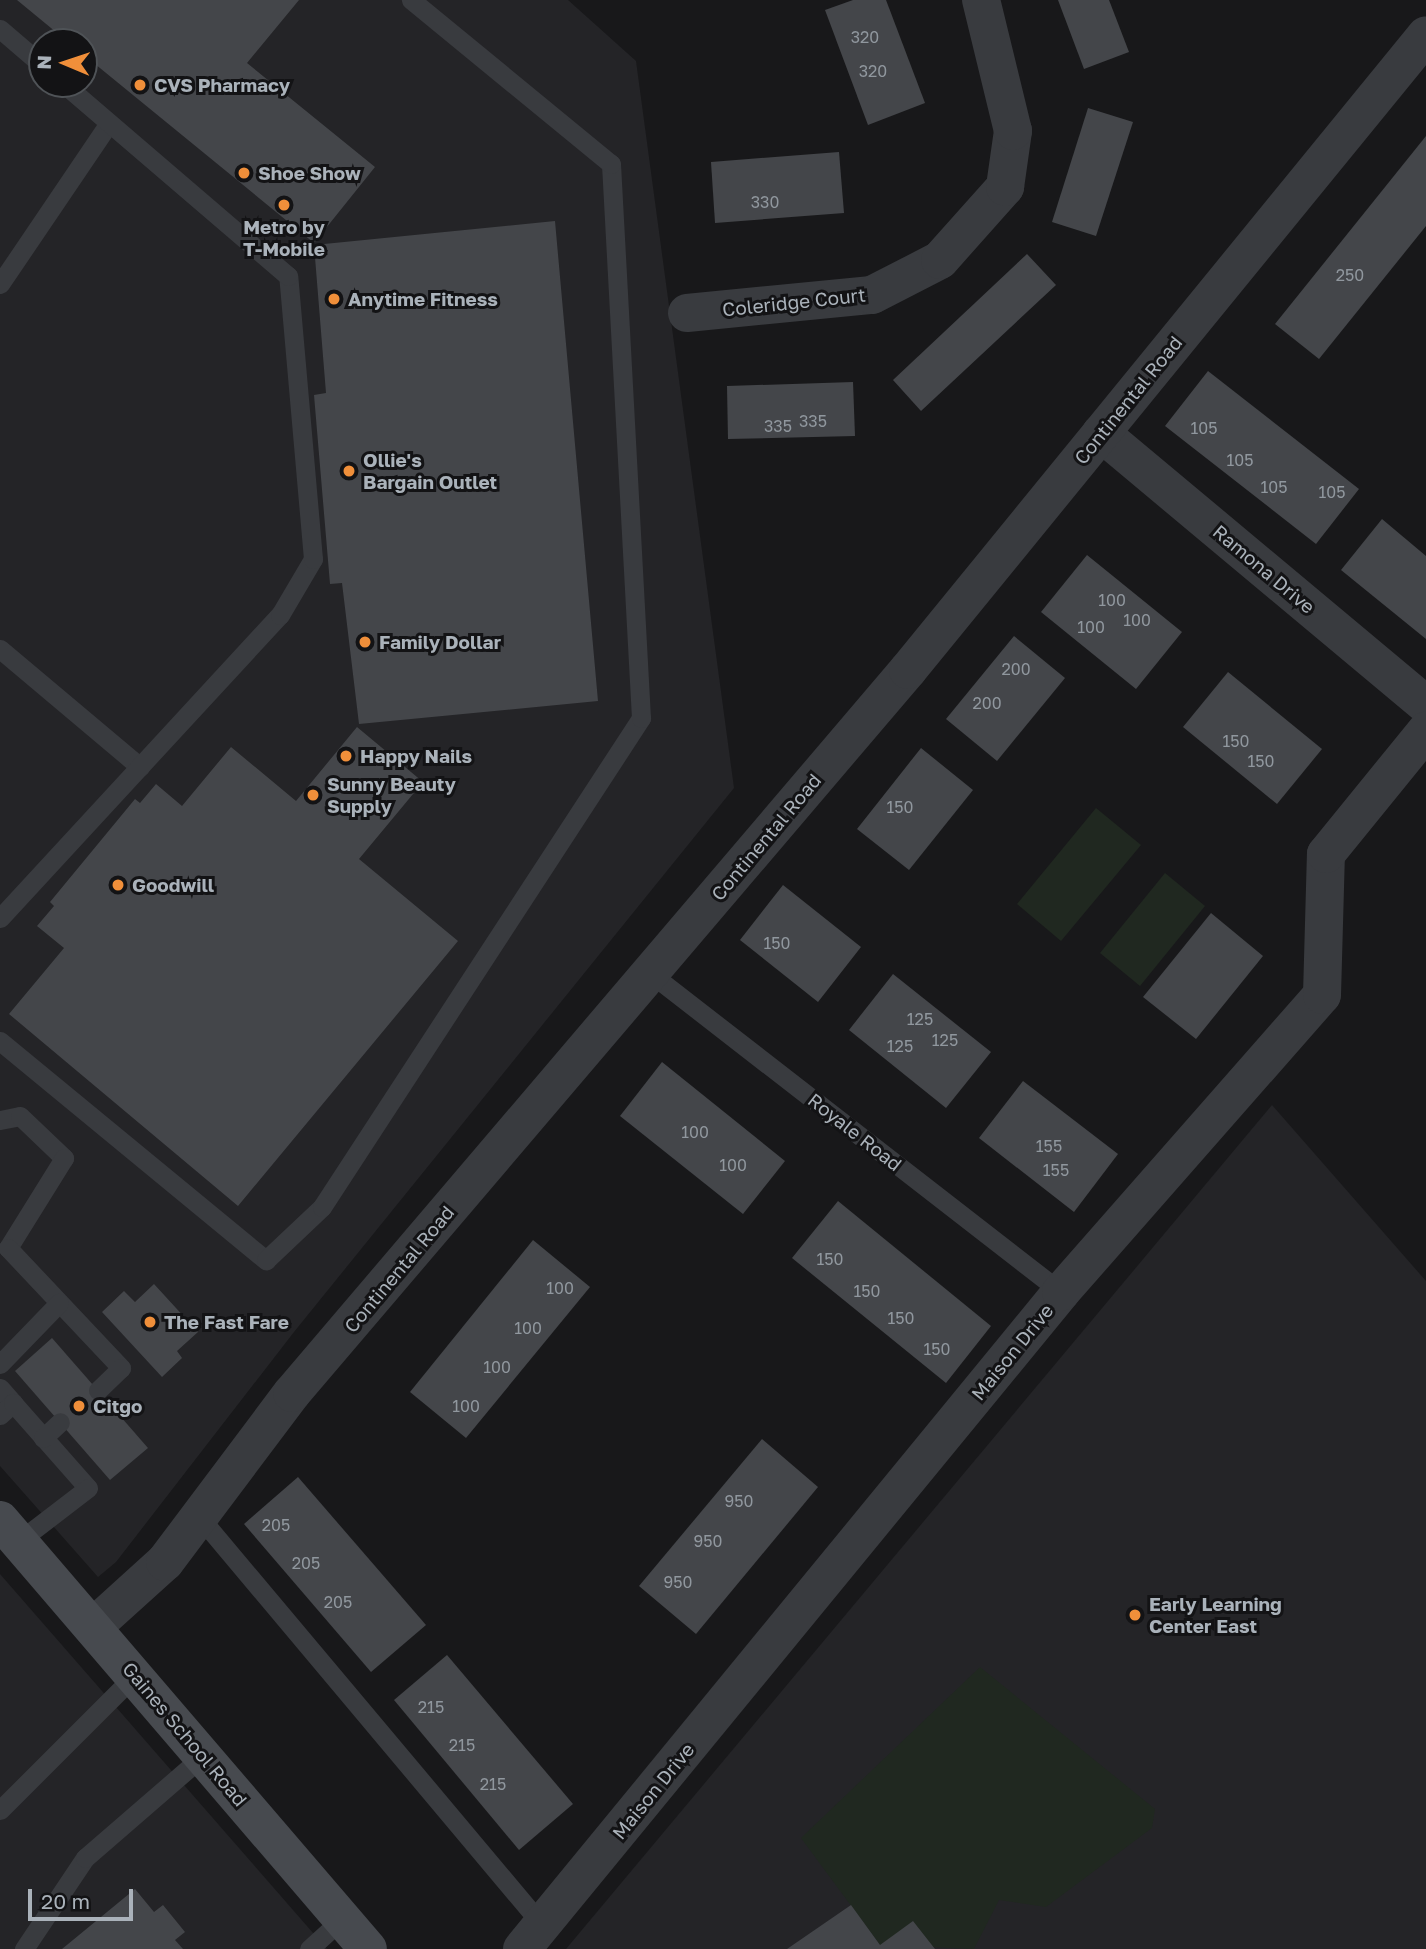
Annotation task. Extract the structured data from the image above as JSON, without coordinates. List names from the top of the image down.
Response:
{
  "streets": {
    "main road": ["Gaines School Road"],
    "street": [
      "Coleridge Court",
      "Continental Road",
      "Ramona Drive",
      "Maison Drive"
    ],
    "lane": ["Royale Road"]
  },
  "crossings": [
    ["Continental Road", "Ramona Drive"],
    ["Continental Road", "Royale Road"],
    ["Continental Road", "Gaines School Road"],
    ["Royale Road", "Maison Drive"]
  ],
  "places": [
    "CVS Pharmacy",
    "Shoe Show",
    "Metro by T-Mobile",
    "Anytime Fitness",
    "Ollie's Bargain Outlet",
    "Family Dollar",
    "Happy Nails",
    "Sunny Beauty Supply",
    "Goodwill",
    "The Fast Fare",
    "Citgo",
    "Early Learning Center East"
  ],
  "house_numbers": [
    "320",
    "320",
    "330",
    "250",
    "335",
    "335",
    "105",
    "105",
    "105",
    "105",
    "100",
    "100",
    "100",
    "200",
    "200",
    "150",
    "150",
    "150",
    "150",
    "125",
    "125",
    "125",
    "100",
    "155",
    "100",
    "155",
    "150",
    "100",
    "150",
    "150",
    "100",
    "150",
    "100",
    "100",
    "950",
    "205",
    "950",
    "205",
    "950",
    "205",
    "215",
    "215",
    "215"
  ],
  "scale_bar": "20 m",
  "north": "left"
}
